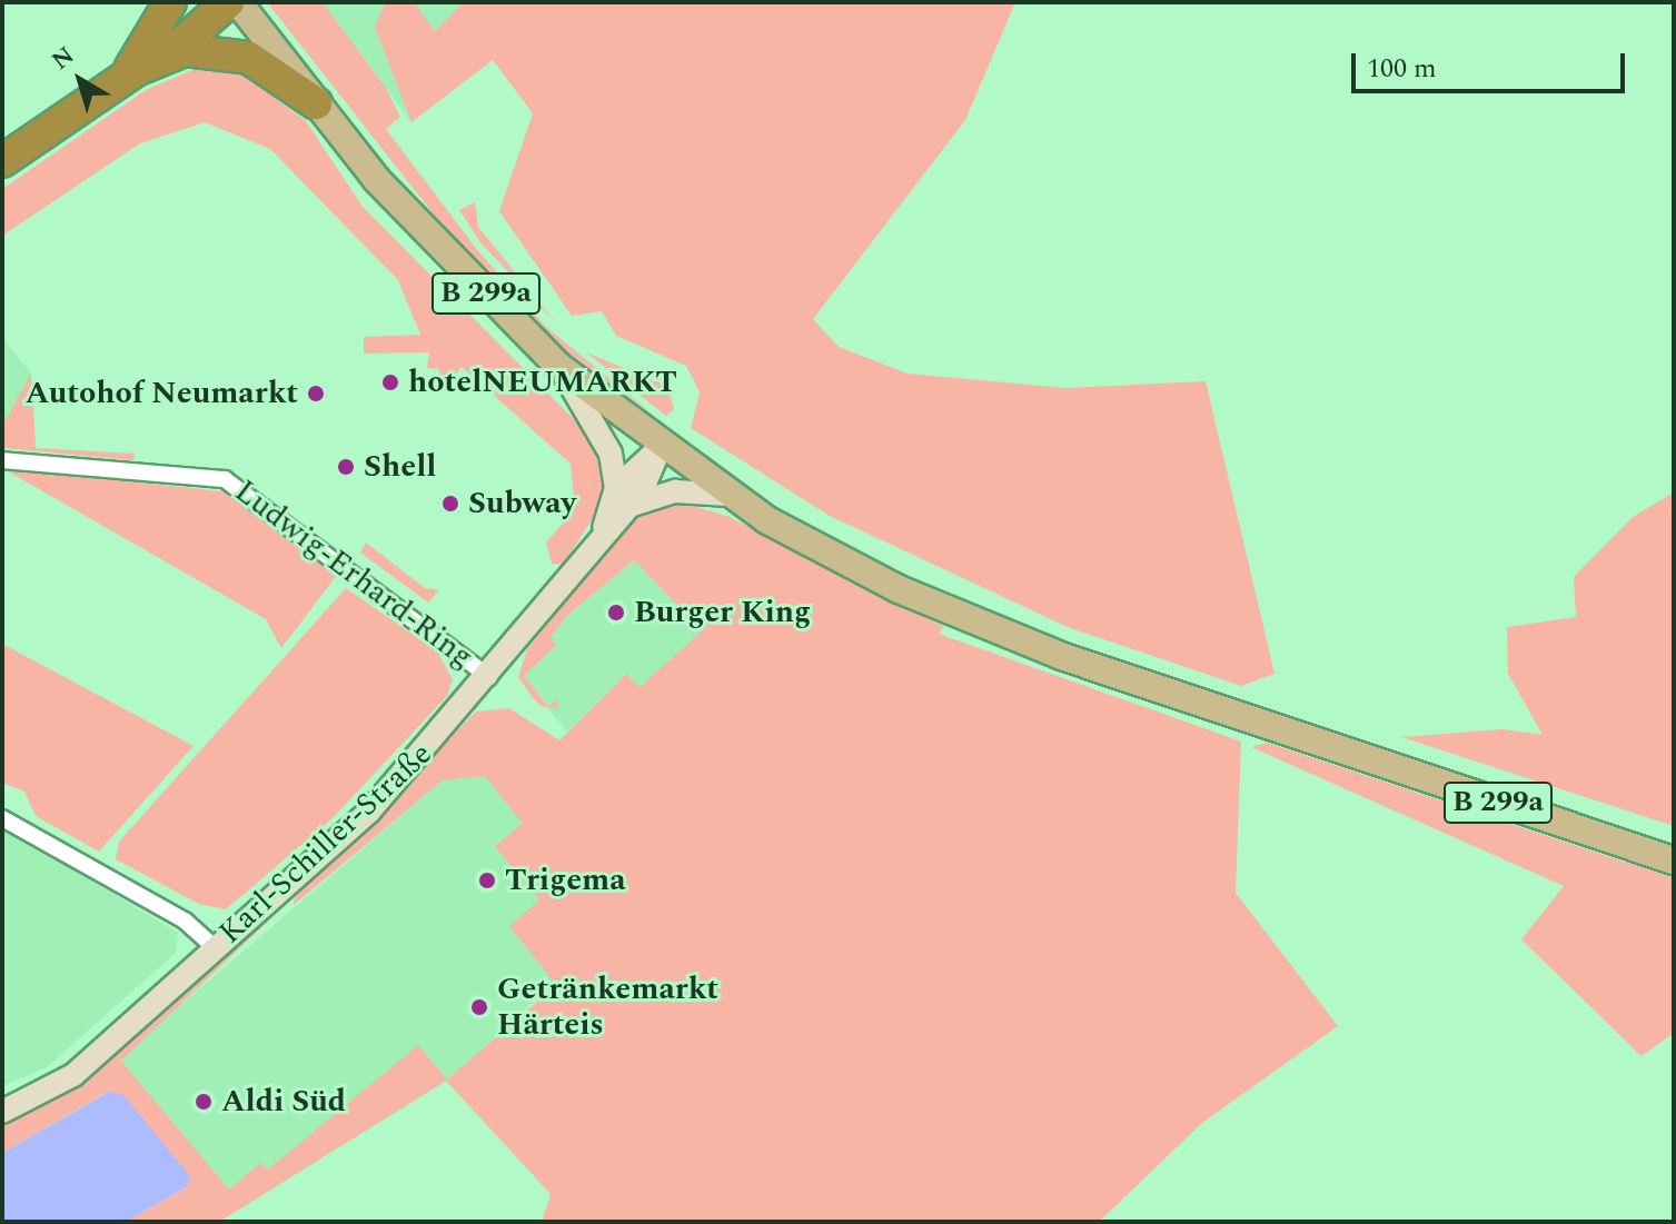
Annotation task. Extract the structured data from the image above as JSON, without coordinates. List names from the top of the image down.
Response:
{
  "streets": {
    "main road": ["B 299a"],
    "street": ["Ludwig-Erhard-Ring", "Karl-Schiller-Straße"]
  },
  "crossings": [
    ["B 299a", "Karl-Schiller-Straße"],
    ["Ludwig-Erhard-Ring", "Karl-Schiller-Straße"]
  ],
  "places": [
    "hotelNEUMARKT",
    "Autohof Neumarkt",
    "Shell",
    "Subway",
    "Burger King",
    "Trigema",
    "Getränkemarkt Härteis",
    "Aldi Süd"
  ],
  "scale_bar": "100 m",
  "north": "top left"
}
